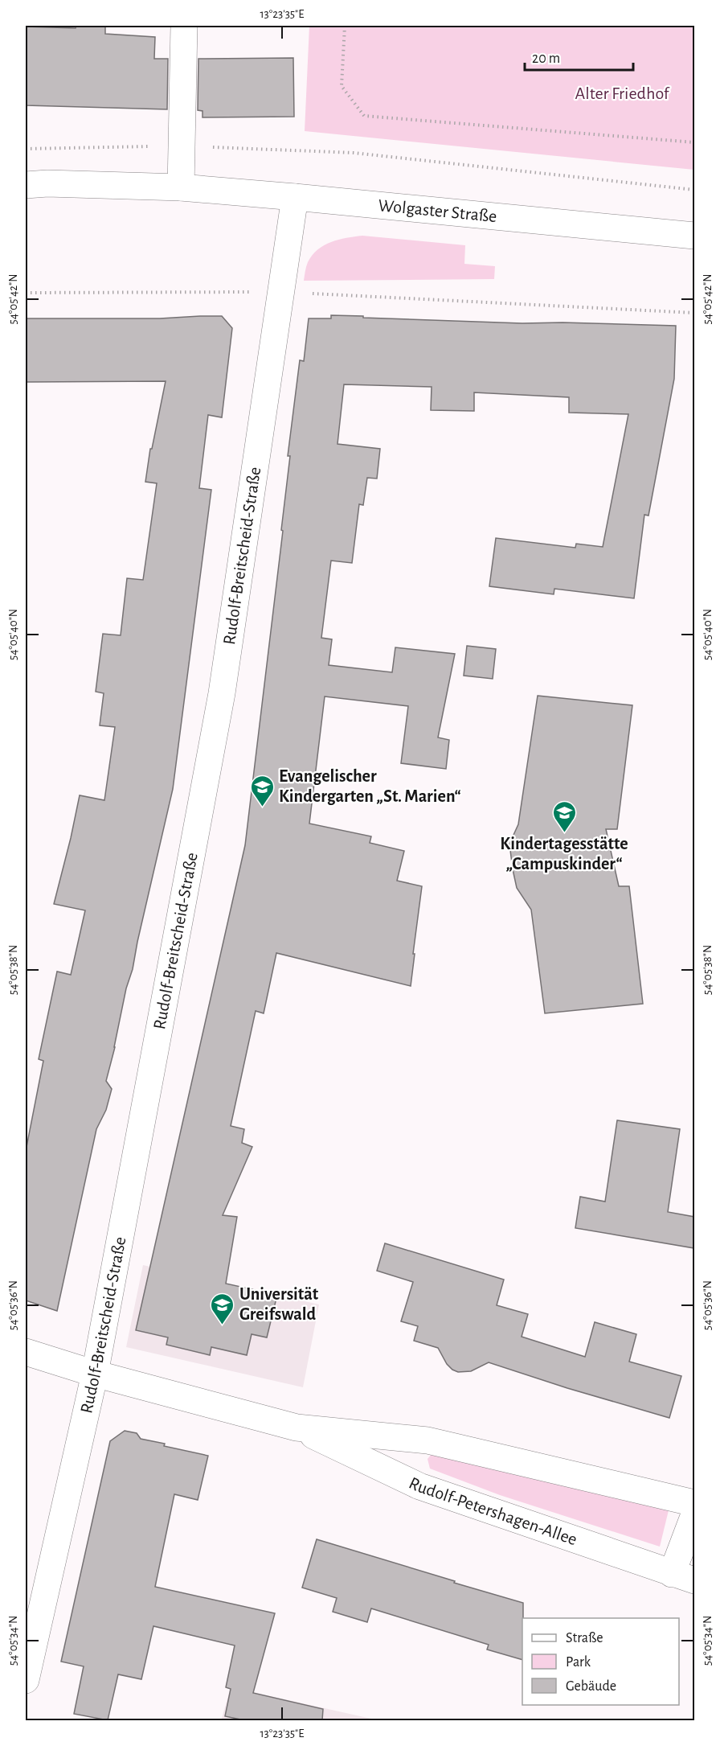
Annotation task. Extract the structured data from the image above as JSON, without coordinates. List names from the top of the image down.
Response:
{
  "streets": {
    "street": ["Wolgaster Straße", "Rudolf-Breitscheid-Straße", "Rudolf-Petershagen-Allee"]
  },
  "crossings": [
    ["Wolgaster Straße", "Rudolf-Breitscheid-Straße"],
    ["Rudolf-Breitscheid-Straße", "Rudolf-Petershagen-Allee"]
  ],
  "parks": ["Alter Friedhof"],
  "places": {
    "school or university": ["Evangelischer Kindergarten „St. Marien“", "Kindertagesstätte „Campuskinder“", "Universität Greifswald"]
  },
  "legend": ["Straße", "Park", "Gebäude"],
  "scale_bar": "20 m",
  "coordinates": [
    "13°23'35\"E",
    "54°05'42\"N",
    "54°05'40\"N",
    "54°05'38\"N",
    "54°05'36\"N",
    "54°05'34\"N"
  ]
}
